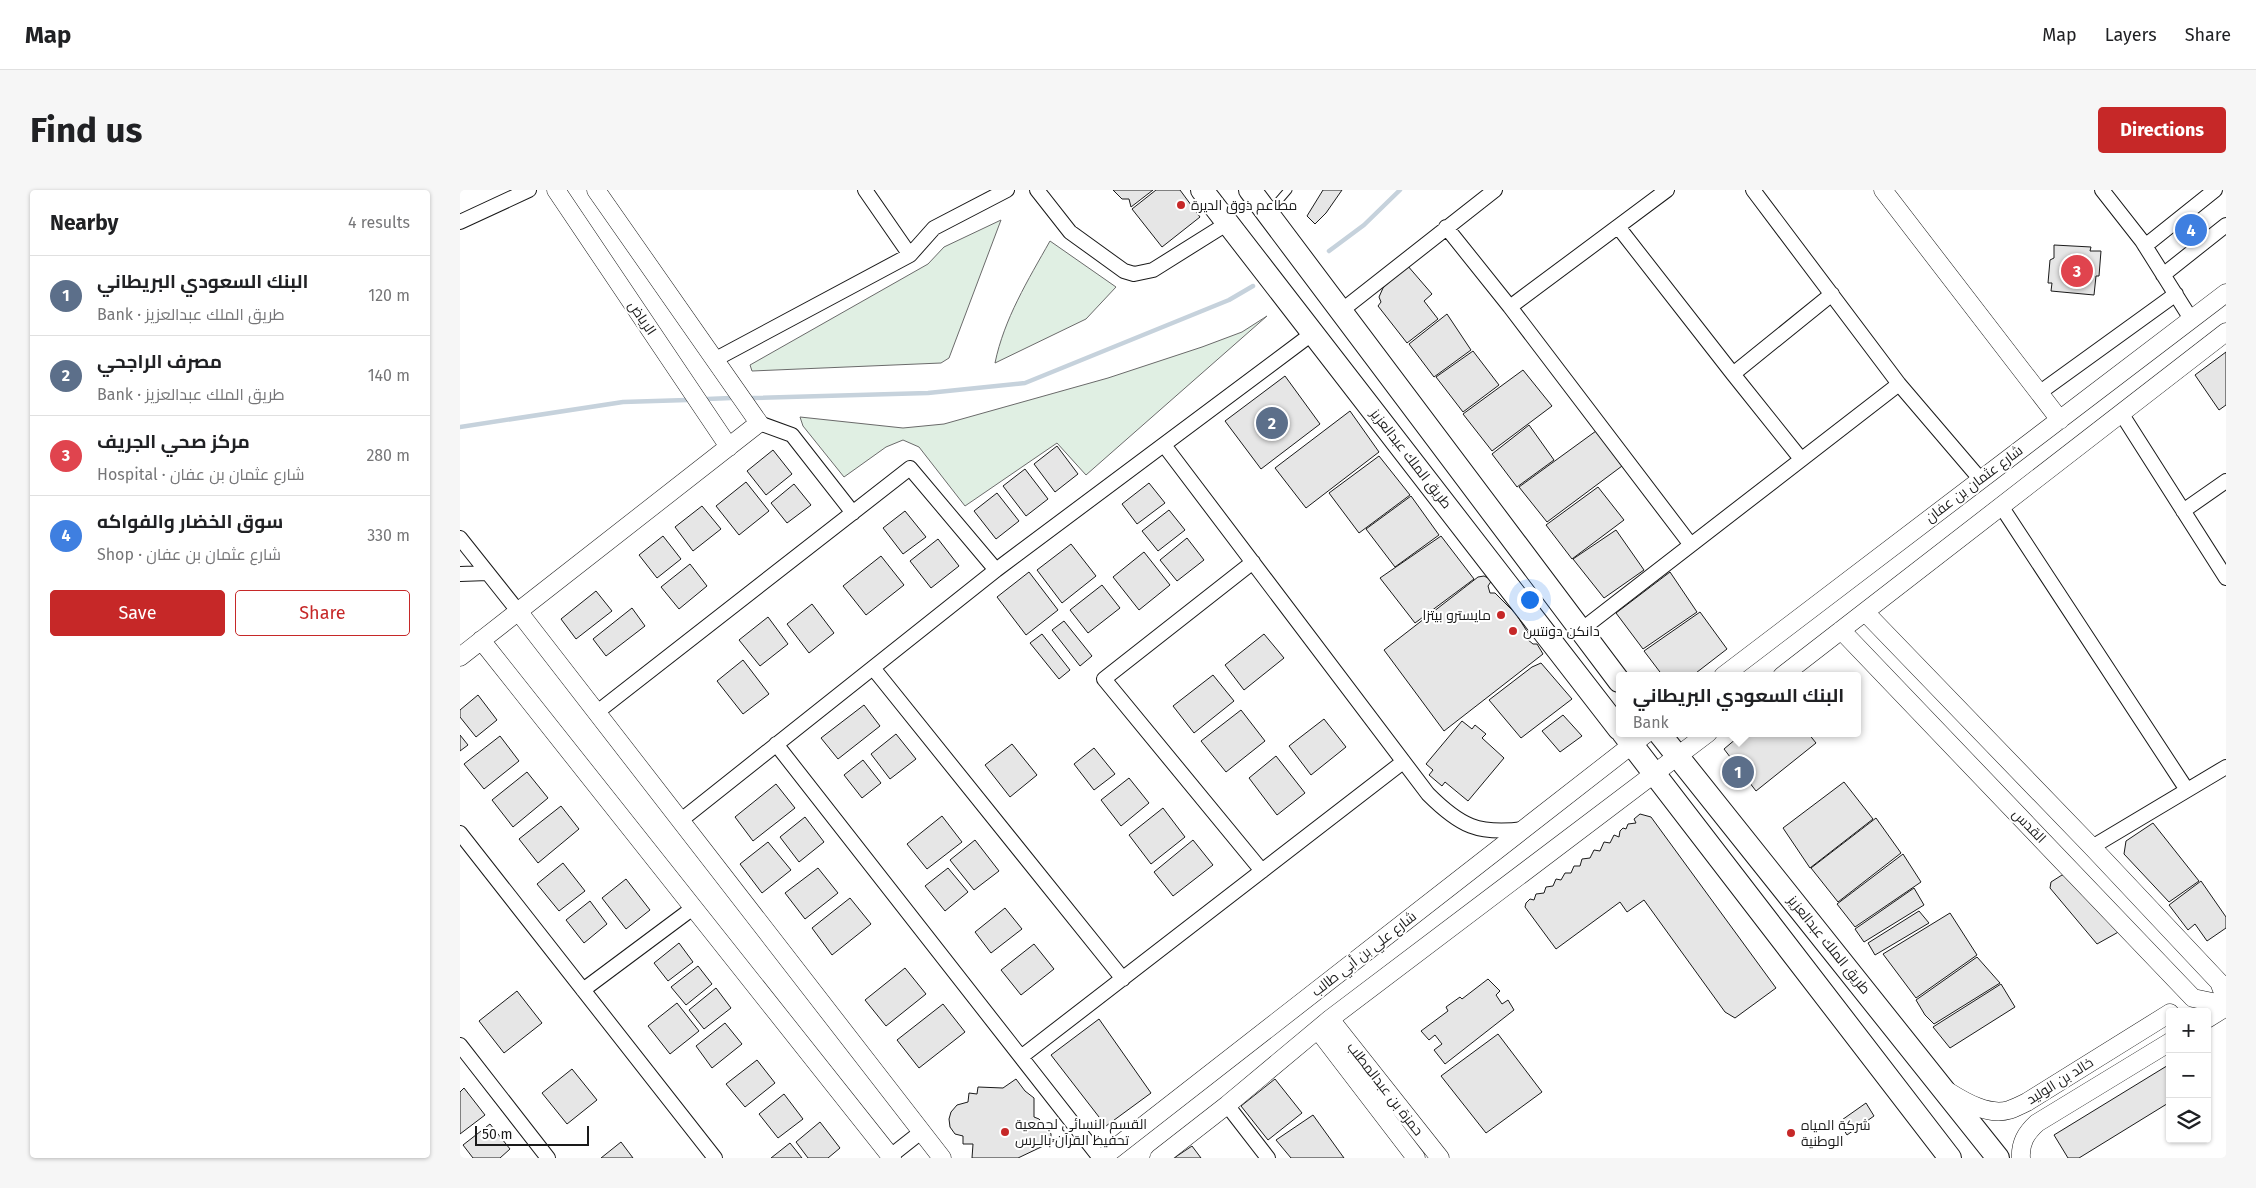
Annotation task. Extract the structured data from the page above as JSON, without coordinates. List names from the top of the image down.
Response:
{
  "streets": {
    "highway": ["طريق الملك عبدالعزيز"],
    "street": [
      "الرياض",
      "شارع عثمان بن عفان",
      "القدس",
      "شارع علي بن أبي طالب",
      "خالد بن الوليد",
      "حمزة بن عبدالمطلب"
    ]
  },
  "crossings": [
    ["طريق الملك عبدالعزيز", "شارع علي بن أبي طالب"],
    ["طريق الملك عبدالعزيز", "خالد بن الوليد"],
    ["القدس", "خالد بن الوليد"]
  ],
  "places": [
    "مطاعم ذوق الديرة",
    "مايسترو بيتزا",
    "دانكن دونتس",
    "القسم النسائي لجمعية تحفيظ القرآن بالـرس",
    "شركة المياه الوطنية"
  ],
  "scale_bar": "50 m",
  "page": {
    "header": "Map",
    "nav": ["Map", "Layers", "Share"],
    "buttons": [
      "Directions",
      ["Save", "Share"]
    ],
    "title": "Find us",
    "heading": ["Nearby", "4 results"],
    "pins": [
      "4",
      "3",
      "2",
      "1"
    ],
    "list": [
      {
        "mark": "1",
        "name": "البنك السعودي البريطاني",
        "note": "Bank · طريق الملك عبدالعزيز",
        "value": "120 m"
      },
      {
        "mark": "2",
        "name": "مصرف الراجحي",
        "note": "Bank · طريق الملك عبدالعزيز",
        "value": "140 m"
      },
      {
        "mark": "3",
        "name": "مركز صحي الجريف",
        "note": "Hospital · شارع عثمان بن عفان",
        "value": "280 m"
      },
      {
        "mark": "4",
        "name": "سوق الخضار والفواكه",
        "note": "Shop · شارع عثمان بن عفان",
        "value": "330 m"
      }
    ],
    "popup": ["البنك السعودي البريطاني", "Bank"],
    "map_buttons": ["+", "−"],
    "scale": "50 m"
  }
}
